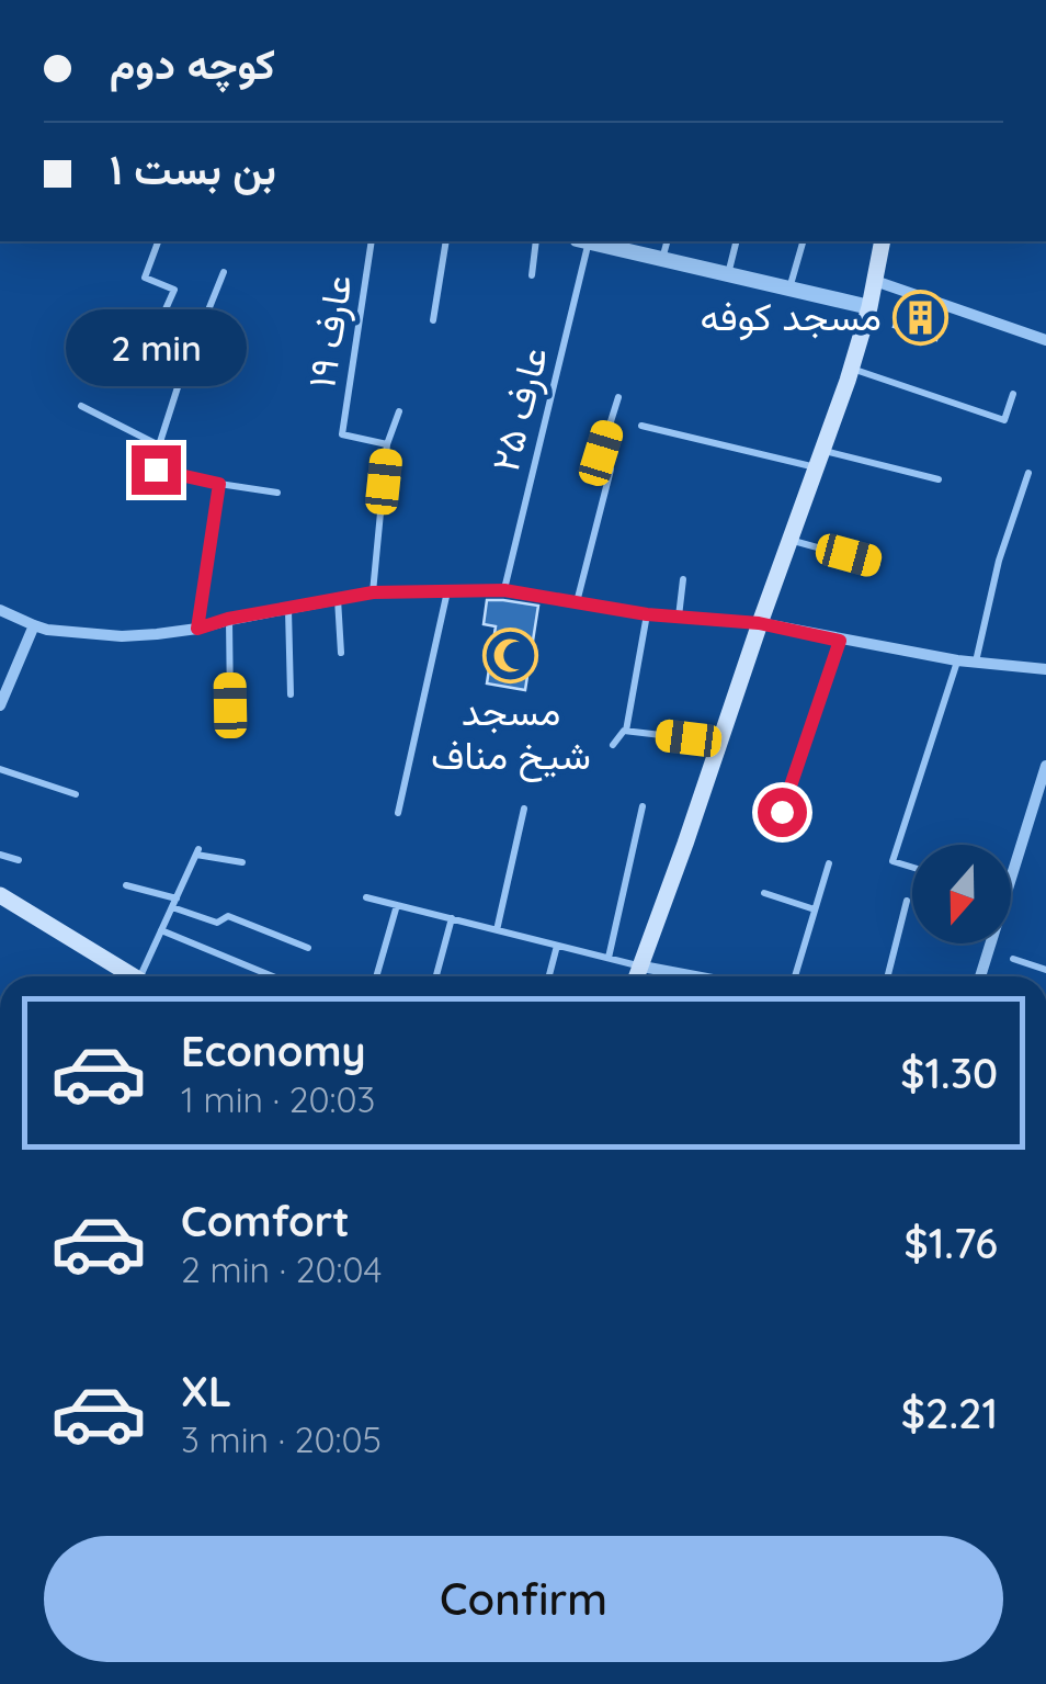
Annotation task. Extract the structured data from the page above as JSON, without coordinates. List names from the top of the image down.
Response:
{
  "streets": {
    "lane": ["عارف ۱۹", "عارف ۲۵"]
  },
  "places": {
    "building": ["مسجد کوفه"],
    "mosque": ["مسجد شیخ مناف"]
  },
  "north": "bottom",
  "page": {
    "banner": ["کوچه دوم", "بن بست ۱"],
    "bubble": "2 min",
    "list": [
      {
        "name": "Economy",
        "note": "1 min · 20:03",
        "value": "$1.30"
      },
      {
        "name": "Comfort",
        "note": "2 min · 20:04",
        "value": "$1.76"
      },
      {
        "name": "XL",
        "note": "3 min · 20:05",
        "value": "$2.21"
      }
    ],
    "buttons": "Confirm"
  }
}
